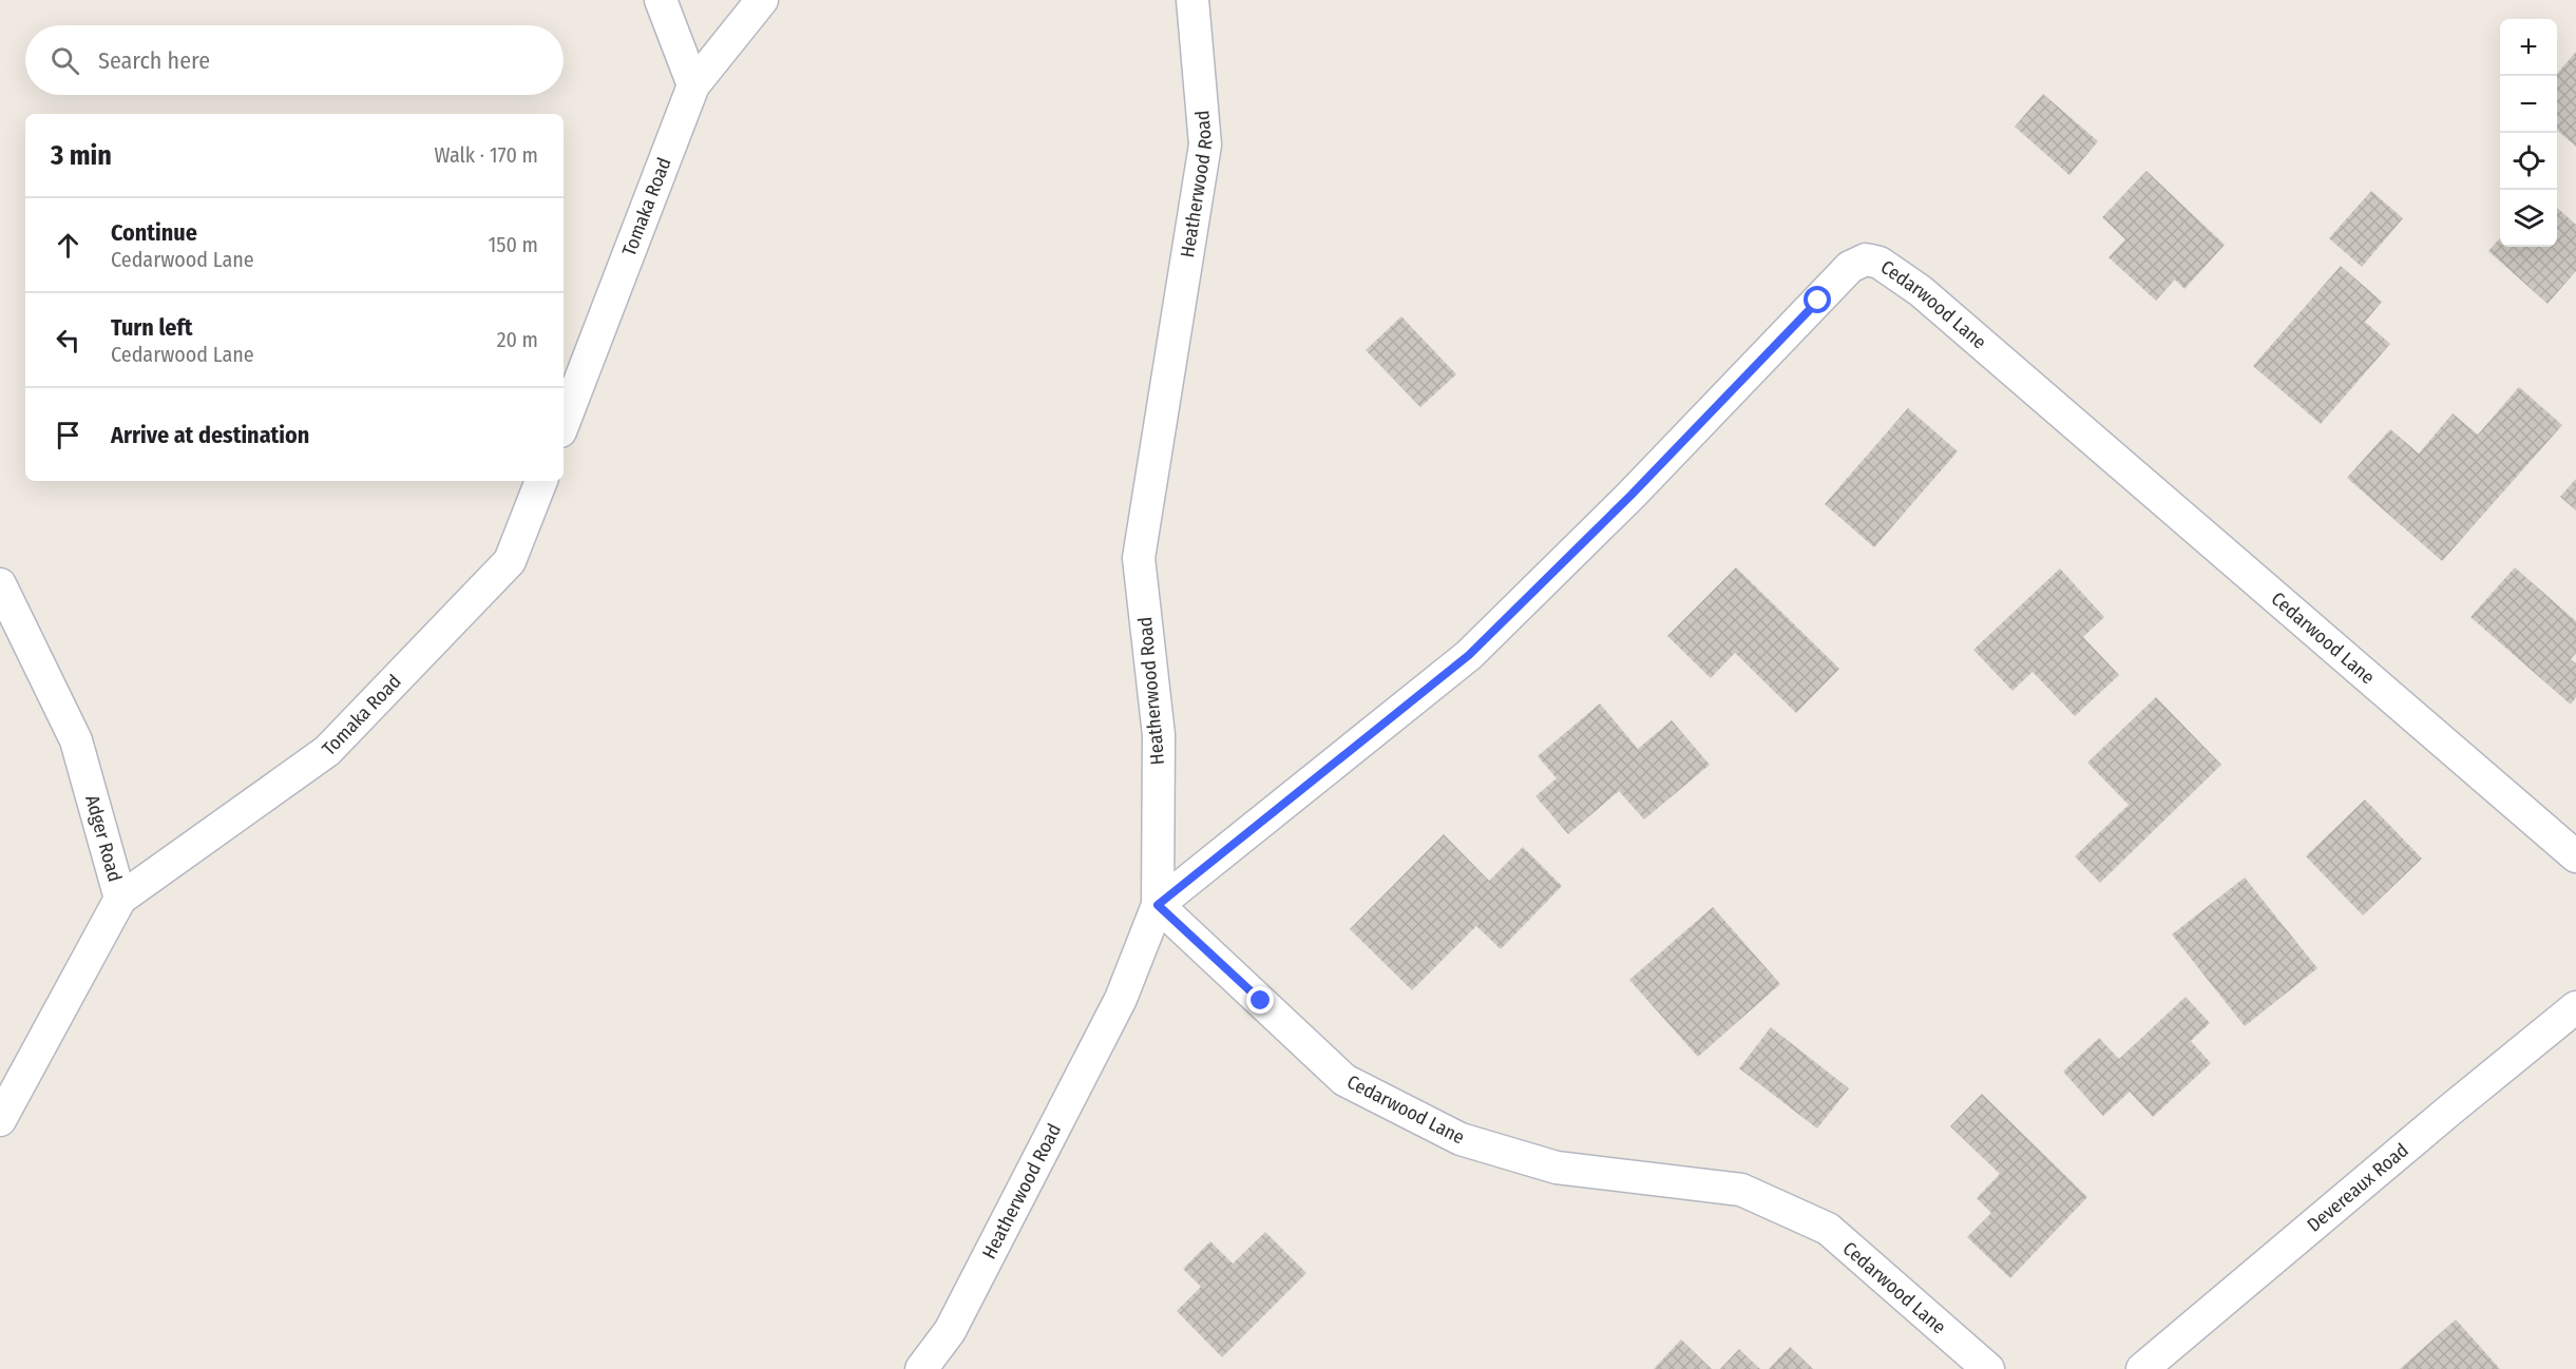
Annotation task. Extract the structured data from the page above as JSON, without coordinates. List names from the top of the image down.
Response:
{
  "streets": {
    "street": [
      "Heatherwood Road",
      "Tomaka Road",
      "Cedarwood Lane",
      "Adger Road",
      "Devereaux Road"
    ]
  },
  "crossings": [
    ["Heatherwood Road", "Cedarwood Lane"],
    ["Tomaka Road", "Adger Road"]
  ],
  "page": {
    "map_buttons": ["+", "−"],
    "search": "Search here",
    "heading": ["3 min", "Walk · 170 m"],
    "list": [
      ["Continue", "Cedarwood Lane", "150 m"],
      ["Turn left", "Cedarwood Lane", "20 m"],
      "Arrive at destination"
    ]
  }
}
